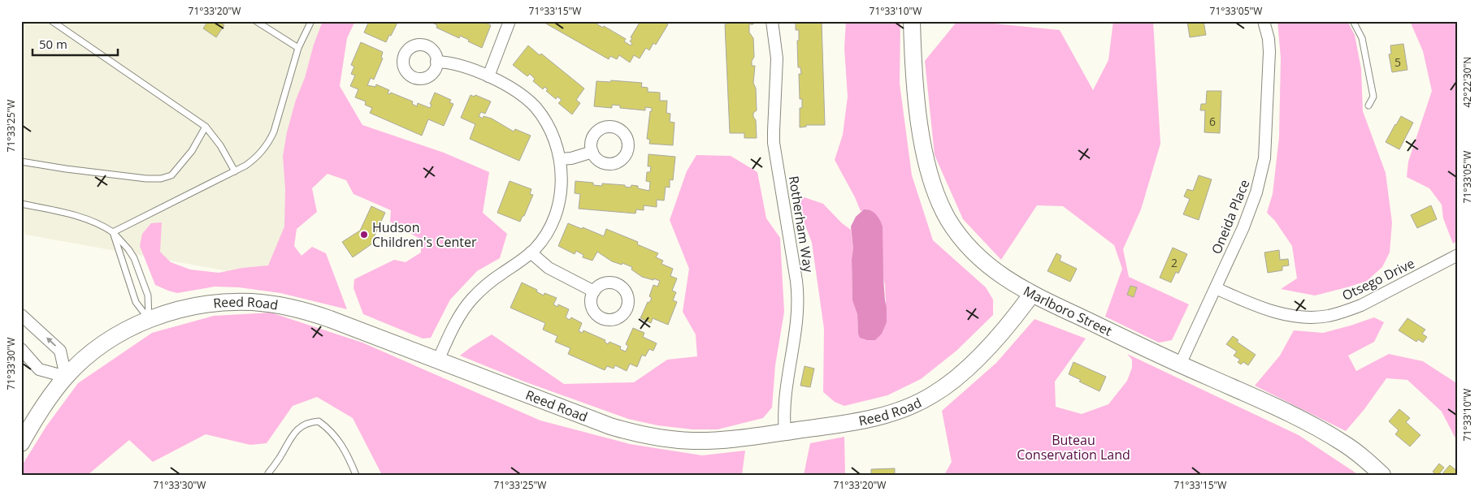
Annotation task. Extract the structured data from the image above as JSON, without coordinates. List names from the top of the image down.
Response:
{
  "streets": {
    "street": [
      "Oneida Place",
      "Rotherham Way",
      "Otsego Drive",
      "Reed Road",
      "Marlboro Street"
    ]
  },
  "crossings": [
    ["Oneida Place", "Otsego Drive"],
    ["Oneida Place", "Marlboro Street"],
    ["Rotherham Way", "Reed Road"],
    ["Reed Road", "Marlboro Street"]
  ],
  "parks": ["Buteau Conservation Land"],
  "places": ["Hudson Children's Center"],
  "house_numbers": ["5", "6", "2"],
  "scale_bar": "50 m",
  "coordinates": [
    "71°33'20\"W",
    "71°33'15\"W",
    "71°33'10\"W",
    "71°33'05\"W",
    "42°22'30\"N",
    "71°33'25\"W",
    "71°33'30\"W"
  ]
}
